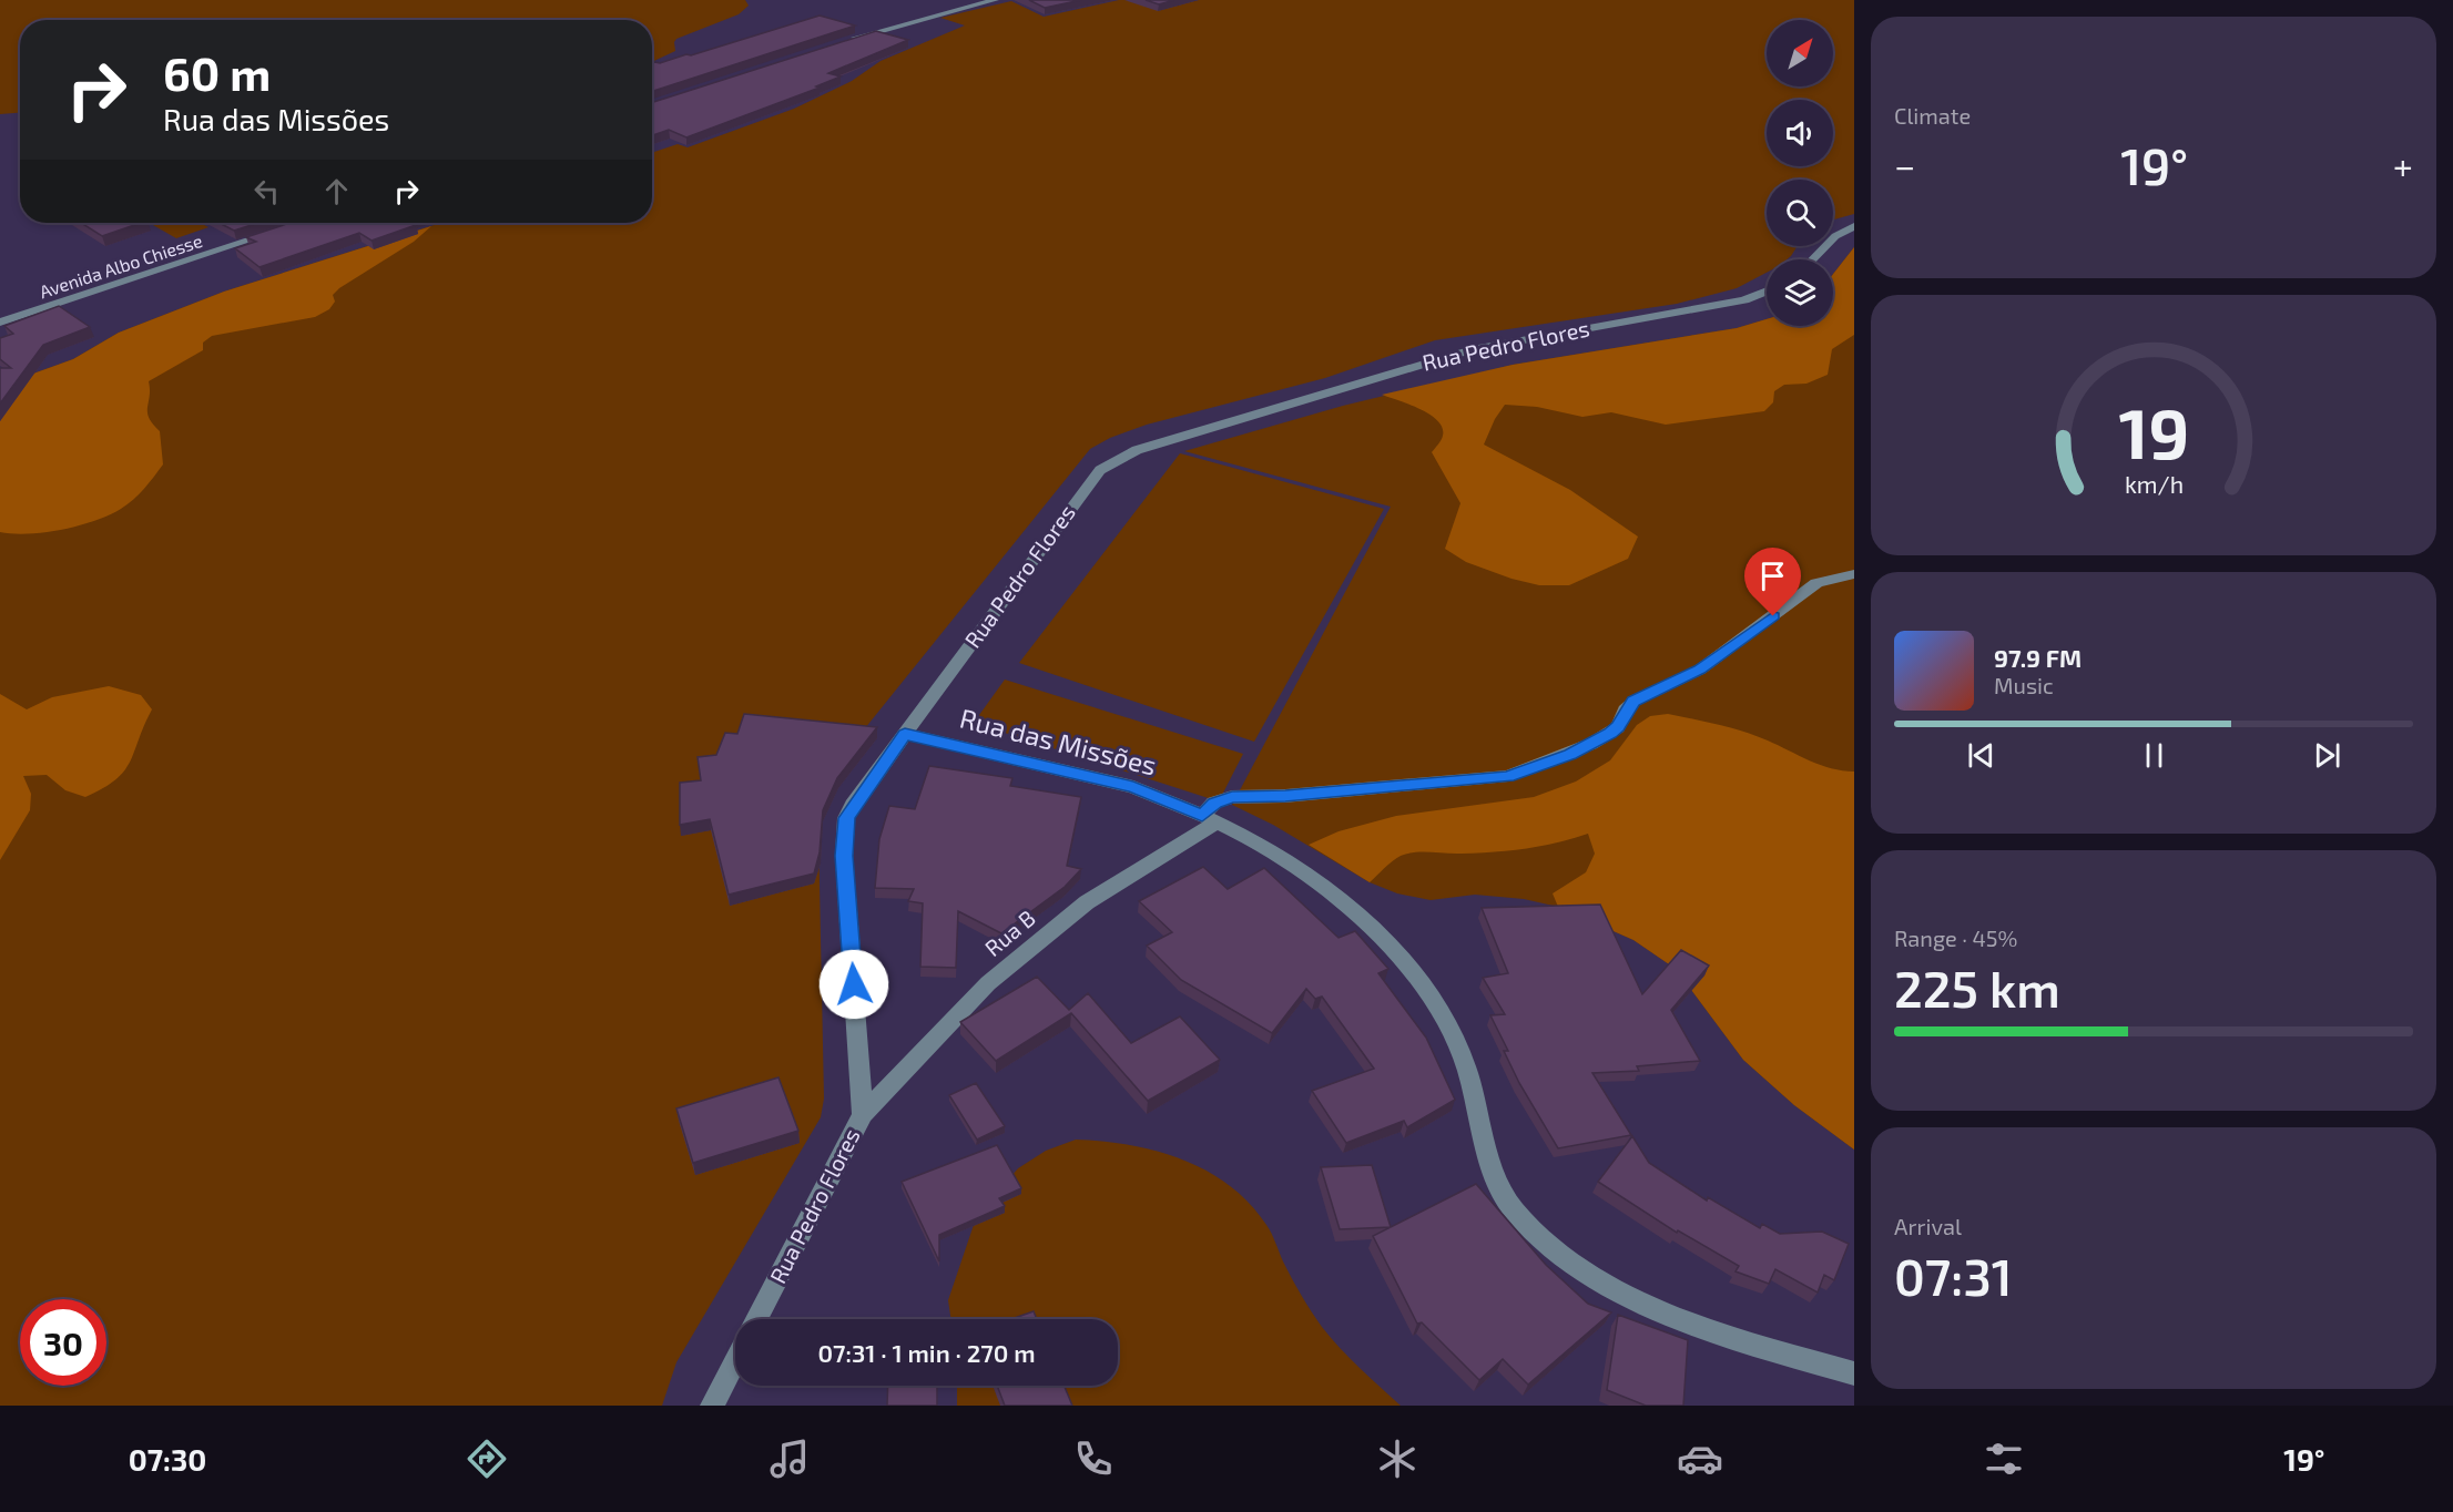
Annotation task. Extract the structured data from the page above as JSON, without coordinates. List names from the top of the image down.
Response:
{
  "streets": {
    "street": [
      "Avenida Albo Chiesse",
      "Rua Pedro Flores",
      "Rua das Missões",
      "Rua B"
    ]
  },
  "crossings": [
    ["Rua Pedro Flores", "Rua das Missões"],
    ["Rua Pedro Flores", "Rua B"],
    ["Rua das Missões", "Rua B"]
  ],
  "north": "top right",
  "page": {
    "tile": [
      "Climate",
      ["Range · 45%", "225 km"],
      ["Arrival", "07:31"]
    ],
    "turn": ["60 m", "Rua das Missões"],
    "heat": ["−", "19°", "+"],
    "song": ["97.9 FM", "Music"],
    "limit": "30",
    "trip": "07:31 · 1 min · 270 m",
    "tabs": ["07:30", "19°"],
    "gauge": ["19", "km/h"]
  }
}
